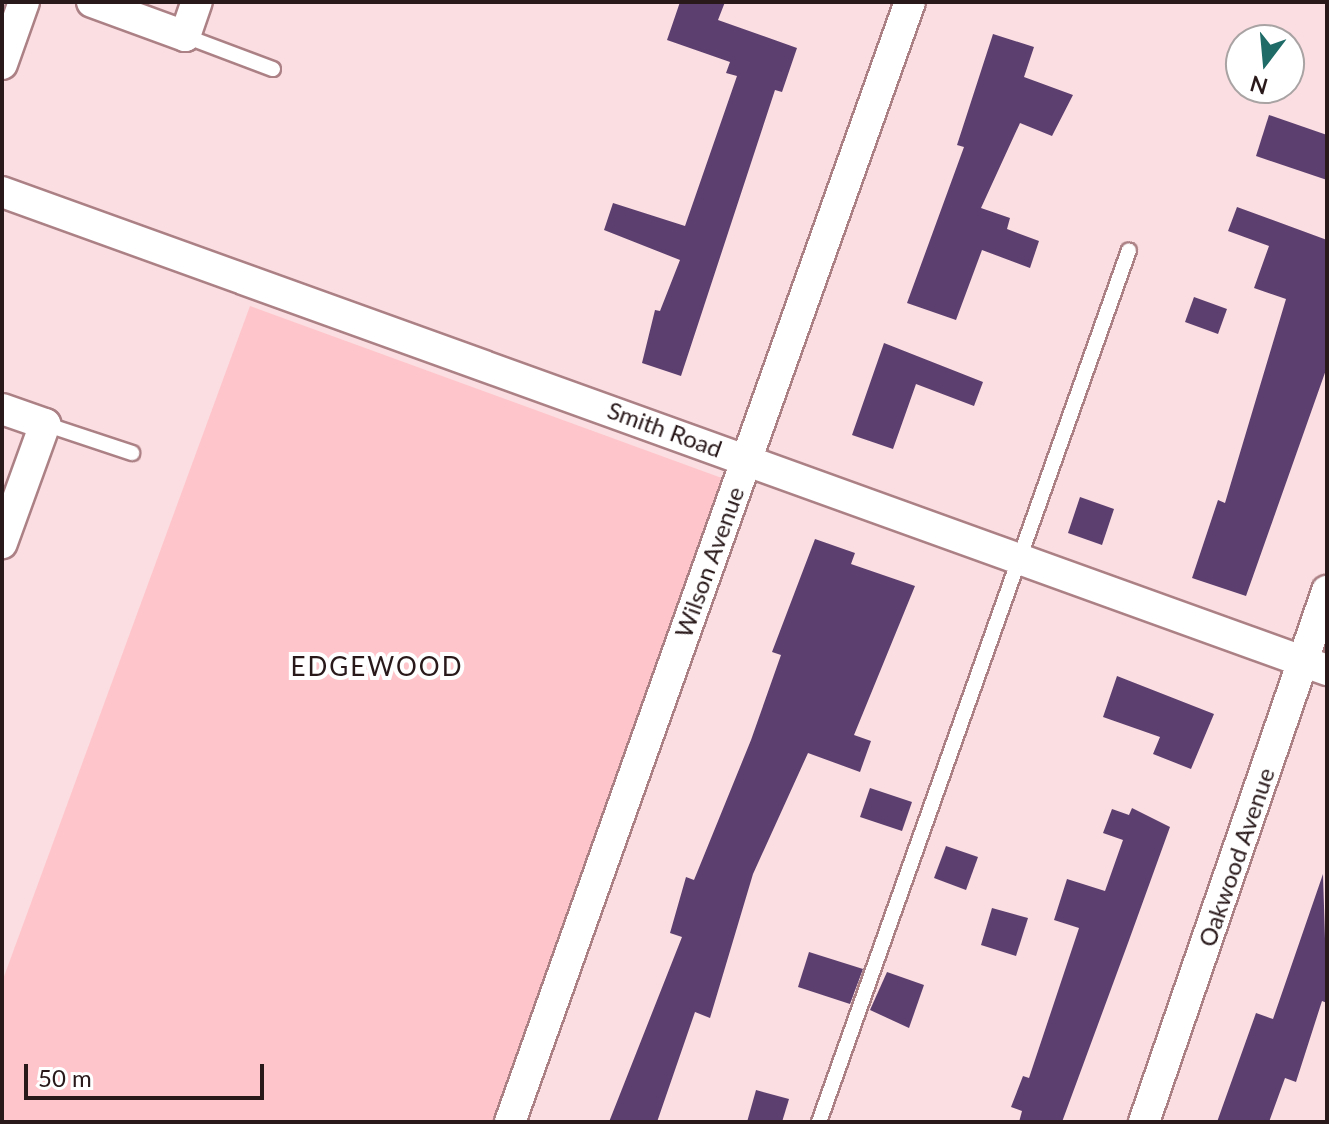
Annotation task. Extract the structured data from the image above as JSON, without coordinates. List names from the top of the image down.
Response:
{
  "streets": {
    "street": ["Smith Road", "Wilson Avenue", "Oakwood Avenue"]
  },
  "crossings": [
    ["Smith Road", "Wilson Avenue"],
    ["Smith Road", "Oakwood Avenue"]
  ],
  "districts": ["EDGEWOOD"],
  "scale_bar": "50 m",
  "north": "bottom"
}
